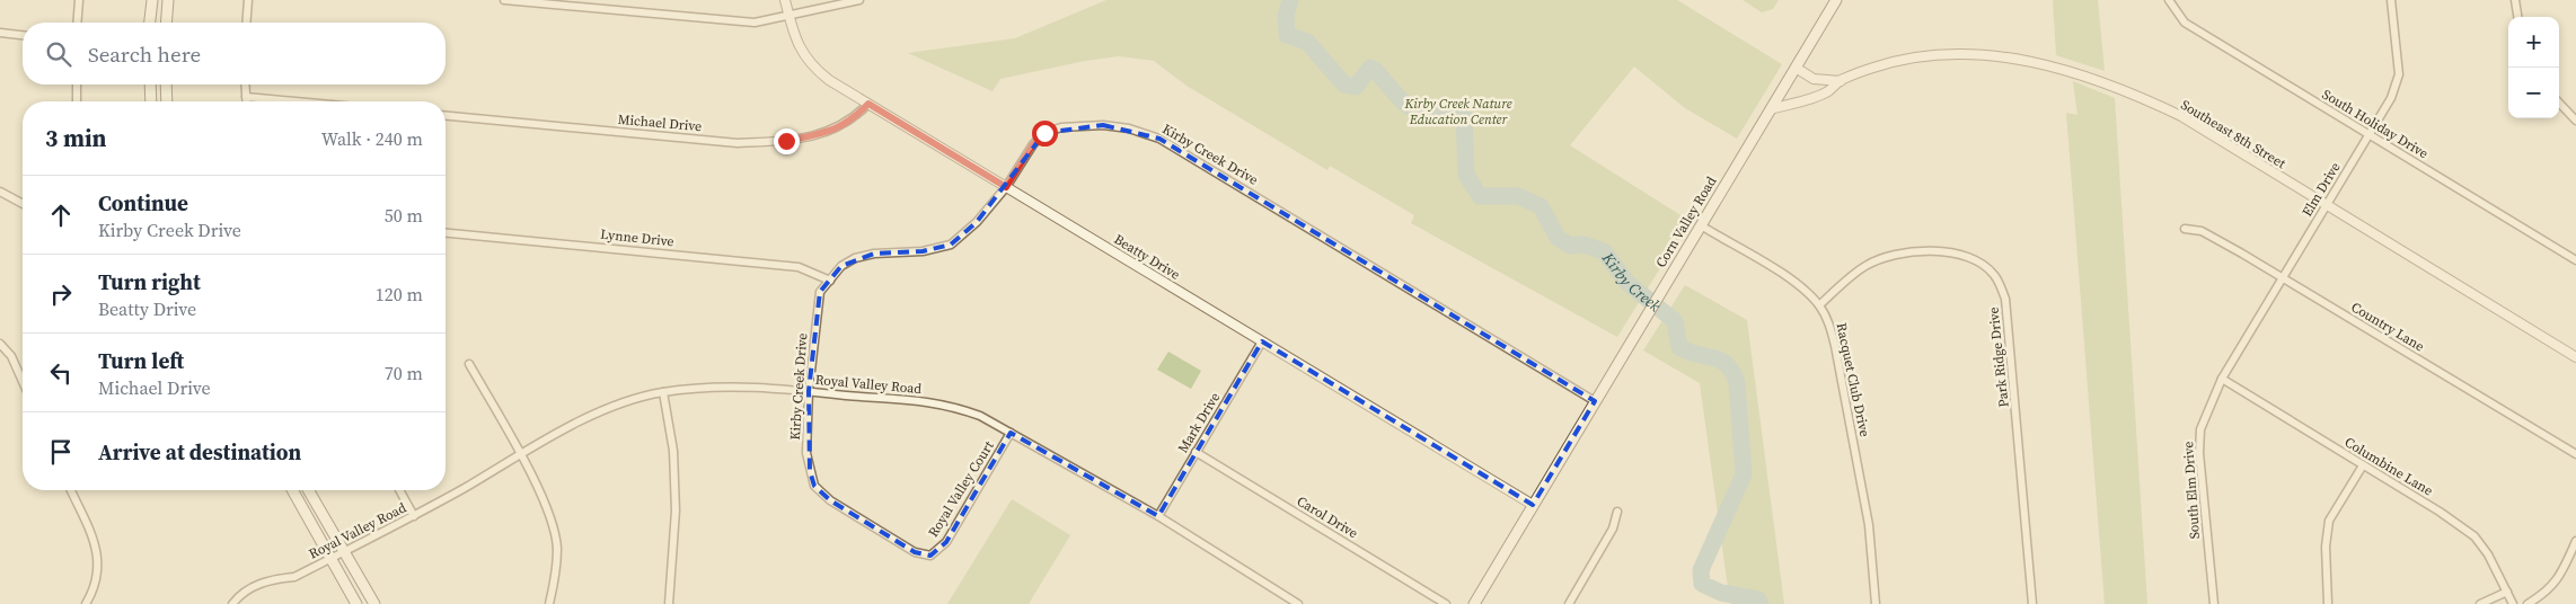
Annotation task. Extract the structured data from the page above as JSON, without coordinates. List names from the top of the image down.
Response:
{
  "streets": {
    "main road": ["Corn Valley Road"],
    "street": [
      "Michael Drive",
      "South Holiday Drive",
      "Southeast 8th Street",
      "Kirby Creek Drive",
      "Elm Drive",
      "Lynne Drive",
      "Beatty Drive",
      "Country Lane",
      "Park Ridge Drive",
      "Racquet Club Drive",
      "Royal Valley Road",
      "Mark Drive",
      "Columbine Lane",
      "Royal Valley Court",
      "South Elm Drive",
      "Carol Drive"
    ]
  },
  "crossings": [
    ["Michael Drive", "Beatty Drive"],
    ["South Holiday Drive", "Elm Drive"],
    ["Southeast 8th Street", "Elm Drive"],
    ["Southeast 8th Street", "Corn Valley Road"],
    ["Kirby Creek Drive", "Corn Valley Road"],
    ["Kirby Creek Drive", "Lynne Drive"],
    ["Kirby Creek Drive", "Beatty Drive"],
    ["Kirby Creek Drive", "Royal Valley Road"],
    ["Kirby Creek Drive", "Royal Valley Court"],
    ["Elm Drive", "Country Lane"],
    ["Elm Drive", "Columbine Lane"],
    ["Elm Drive", "South Elm Drive"],
    ["Corn Valley Road", "Beatty Drive"],
    ["Corn Valley Road", "Racquet Club Drive"],
    ["Beatty Drive", "Mark Drive"],
    ["Park Ridge Drive", "Racquet Club Drive"],
    ["Royal Valley Road", "Mark Drive"],
    ["Royal Valley Road", "Royal Valley Court"],
    ["Mark Drive", "Carol Drive"],
    ["Columbine Lane", "South Elm Drive"]
  ],
  "water": ["Kirby Creek"],
  "parks": ["Kirby Creek Nature Education Center"],
  "page": {
    "map_buttons": ["+", "−"],
    "search": "Search here",
    "heading": ["3 min", "Walk · 240 m"],
    "list": [
      ["Continue", "Kirby Creek Drive", "50 m"],
      ["Turn right", "Beatty Drive", "120 m"],
      ["Turn left", "Michael Drive", "70 m"],
      "Arrive at destination"
    ]
  }
}
